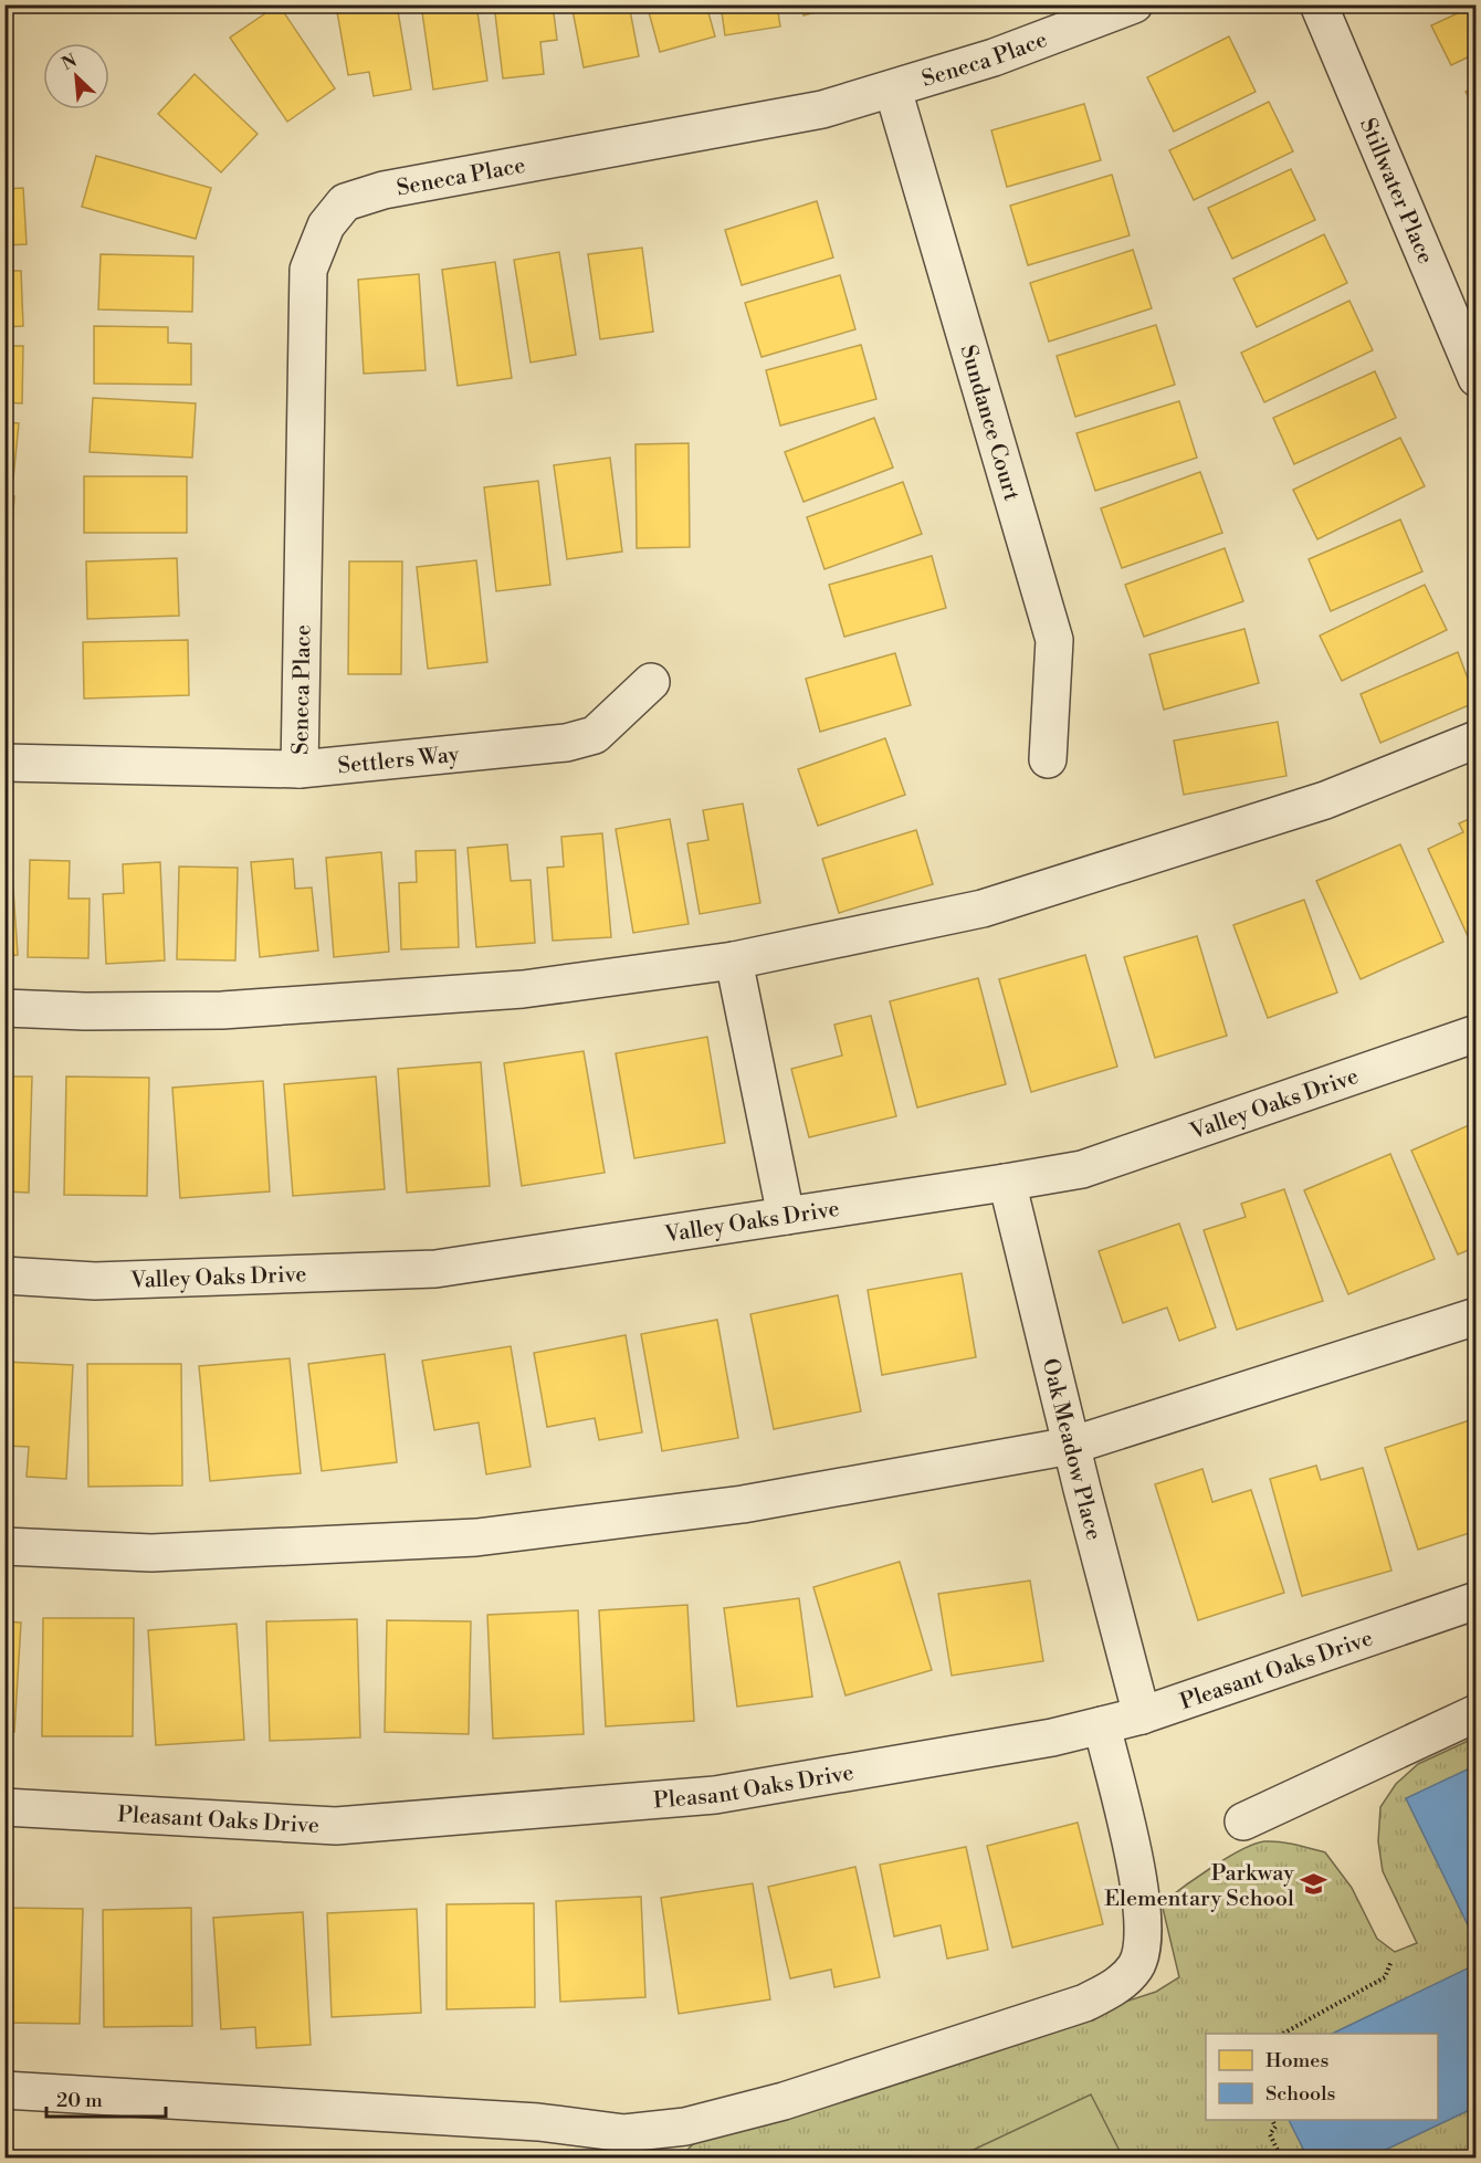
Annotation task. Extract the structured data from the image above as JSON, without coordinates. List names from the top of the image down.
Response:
{
  "streets": {
    "street": [
      "Seneca Place",
      "Stillwater Place",
      "Sundance Court",
      "Settlers Way",
      "Valley Oaks Drive",
      "Oak Meadow Place",
      "Pleasant Oaks Drive"
    ]
  },
  "crossings": [
    ["Seneca Place", "Sundance Court"],
    ["Seneca Place", "Settlers Way"],
    ["Valley Oaks Drive", "Oak Meadow Place"],
    ["Oak Meadow Place", "Pleasant Oaks Drive"]
  ],
  "places": {
    "school or university": ["Parkway Elementary School"]
  },
  "legend": ["Homes", "Schools"],
  "scale_bar": "20 m",
  "north": "top left"
}
